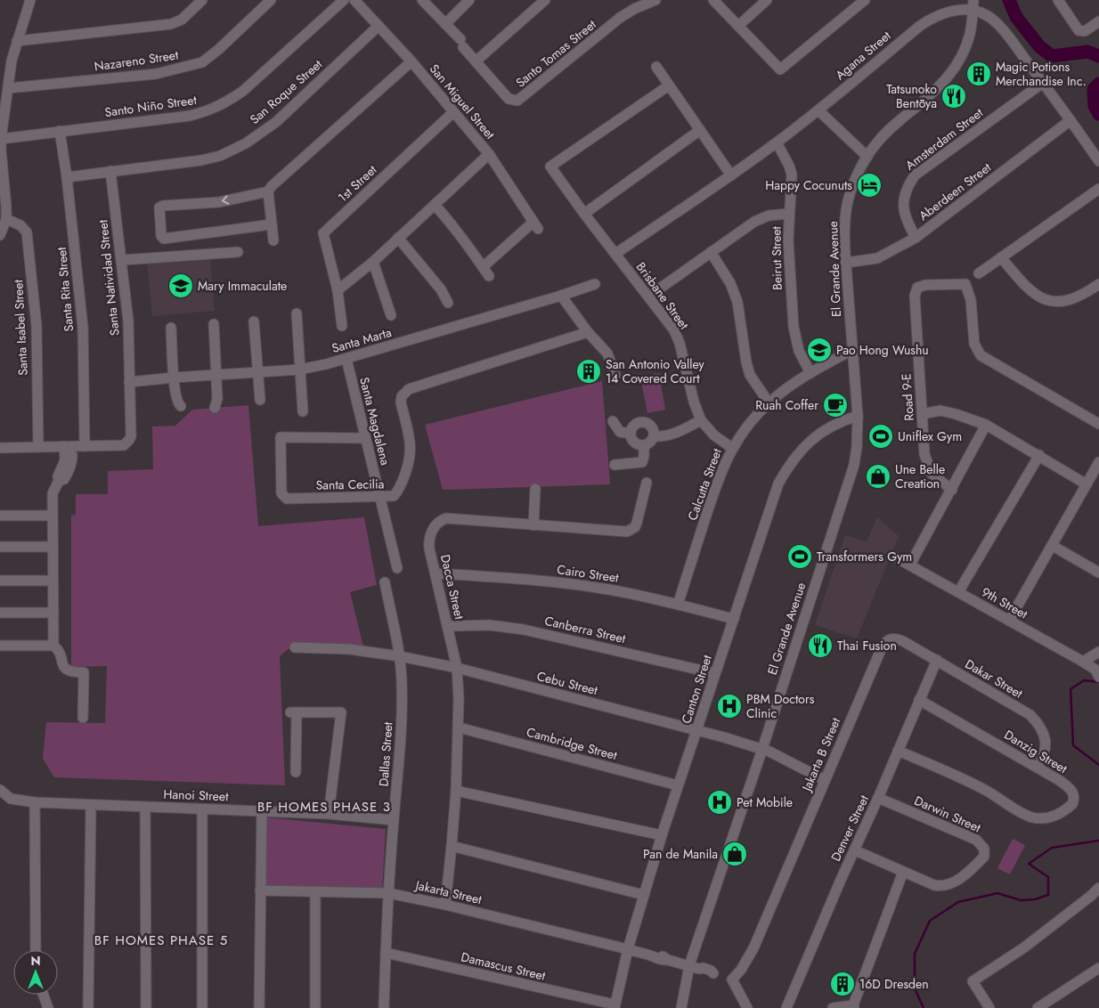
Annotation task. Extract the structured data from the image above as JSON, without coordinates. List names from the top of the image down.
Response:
{
  "streets": {
    "street": [
      "Santo Tomas Street",
      "Agana Street",
      "Nazareno Street",
      "San Roque Street",
      "San Miguel Street",
      "Santo Niño Street",
      "Amsterdam Street",
      "1st Street",
      "Aberdeen Street",
      "Beirut Street",
      "El Grande Avenue",
      "Santa Natividad Street",
      "Santa Rita Street",
      "Brisbane Street",
      "Santa Isabel Street",
      "Santa Marta",
      "Road 9-E",
      "Santa Magdalena",
      "Santa Cecilia",
      "Calcutta Street",
      "Cairo Street",
      "Dacca Street",
      "9th Street",
      "Canberra Street",
      "Dakar Street",
      "Cebu Street",
      "Canton Street",
      "Cambridge Street",
      "Danzig Street",
      "Dallas Street",
      "Jakarta B Street",
      "Hanoi Street",
      "Darwin Street",
      "Denver Street",
      "Jakarta Street",
      "Damascus Street"
    ]
  },
  "crossings": [
    ["Agana Street", "Amsterdam Street"],
    ["Agana Street", "Aberdeen Street"],
    ["Agana Street", "Beirut Street"],
    ["Agana Street", "El Grande Avenue"],
    ["Agana Street", "Brisbane Street"],
    ["San Roque Street", "San Miguel Street"],
    ["San Roque Street", "Santa Natividad Street"],
    ["San Roque Street", "Santa Rita Street"],
    ["San Miguel Street", "1st Street"],
    ["Santo Niño Street", "Santa Rita Street"],
    ["Amsterdam Street", "Aberdeen Street"],
    ["Aberdeen Street", "El Grande Avenue"],
    ["Beirut Street", "Calcutta Street"],
    ["El Grande Avenue", "Calcutta Street"],
    ["El Grande Avenue", "Cebu Street"],
    ["El Grande Avenue", "Canton Street"],
    ["El Grande Avenue", "Jakarta Street"],
    ["Santa Natividad Street", "Santa Rita Street"],
    ["Santa Natividad Street", "Santa Isabel Street"],
    ["Santa Natividad Street", "Santa Marta"],
    ["Brisbane Street", "Calcutta Street"],
    ["Santa Marta", "Santa Magdalena"],
    ["Santa Magdalena", "Santa Cecilia"],
    ["Calcutta Street", "Cairo Street"],
    ["Cairo Street", "Dacca Street"],
    ["Cairo Street", "Canton Street"],
    ["Dacca Street", "Canberra Street"],
    ["Dacca Street", "Cebu Street"],
    ["Dacca Street", "Cambridge Street"],
    ["Dacca Street", "Jakarta Street"],
    ["Canberra Street", "Canton Street"],
    ["Dakar Street", "Danzig Street"],
    ["Dakar Street", "Jakarta B Street"],
    ["Dakar Street", "Denver Street"],
    ["Cebu Street", "Canton Street"],
    ["Cebu Street", "Dallas Street"],
    ["Cebu Street", "Jakarta B Street"],
    ["Canton Street", "Cambridge Street"],
    ["Canton Street", "Jakarta Street"],
    ["Canton Street", "Damascus Street"],
    ["Danzig Street", "Denver Street"],
    ["Dallas Street", "Hanoi Street"],
    ["Dallas Street", "Jakarta Street"],
    ["Dallas Street", "Damascus Street"],
    ["Jakarta B Street", "Jakarta Street"],
    ["Darwin Street", "Denver Street"]
  ],
  "districts": ["BF HOMES PHASE 3", "BF HOMES PHASE 5"],
  "places": {
    "building": ["Magic Potions Merchandise Inc.", "San Antonio Valley 14 Covered Court", "16D Dresden"],
    "restaurant": ["Tatsunoko Bentōya", "Thai Fusion"],
    "hotel": ["Happy Cocunuts"],
    "school or university": ["Mary Immaculate", "Pao Hong Wushu"],
    "cafe": ["Ruah Coffer"],
    "sports": ["Uniflex Gym", "Transformers Gym"],
    "shop": ["Une Belle Creation", "Pan de Manila"],
    "hospital": ["PBM Doctors Clinic", "Pet Mobile"]
  },
  "north": "top"
}
